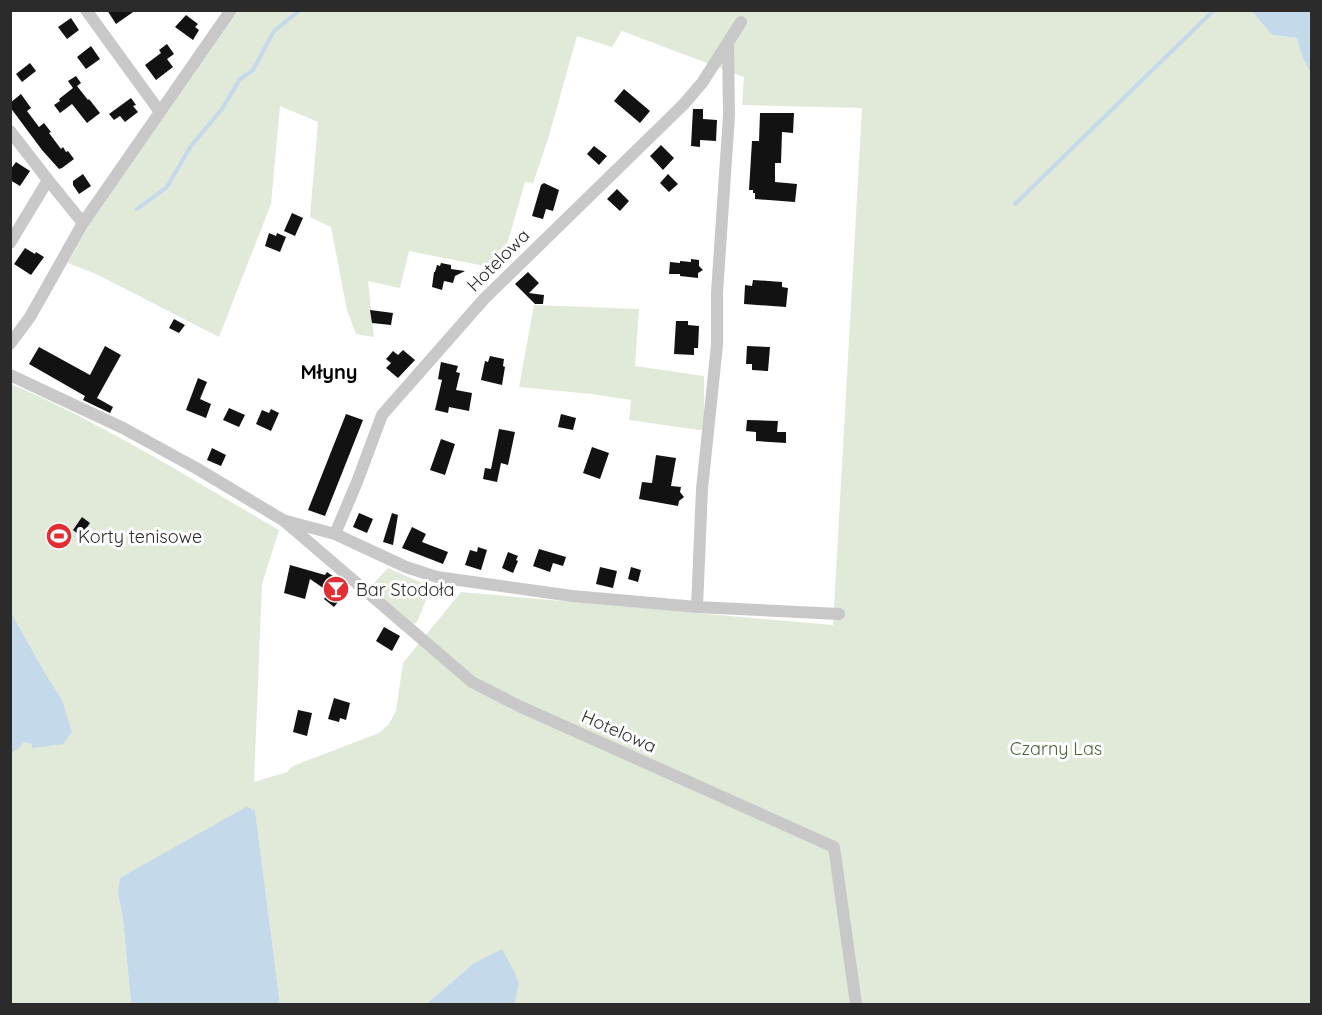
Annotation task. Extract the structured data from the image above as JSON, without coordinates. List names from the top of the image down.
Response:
{
  "streets": {
    "street": ["Hotelowa"]
  },
  "districts": ["Młyny"],
  "parks": ["Czarny Las"],
  "places": {
    "sports": ["Korty tenisowe"],
    "bar": ["Bar Stodoła"]
  }
}
